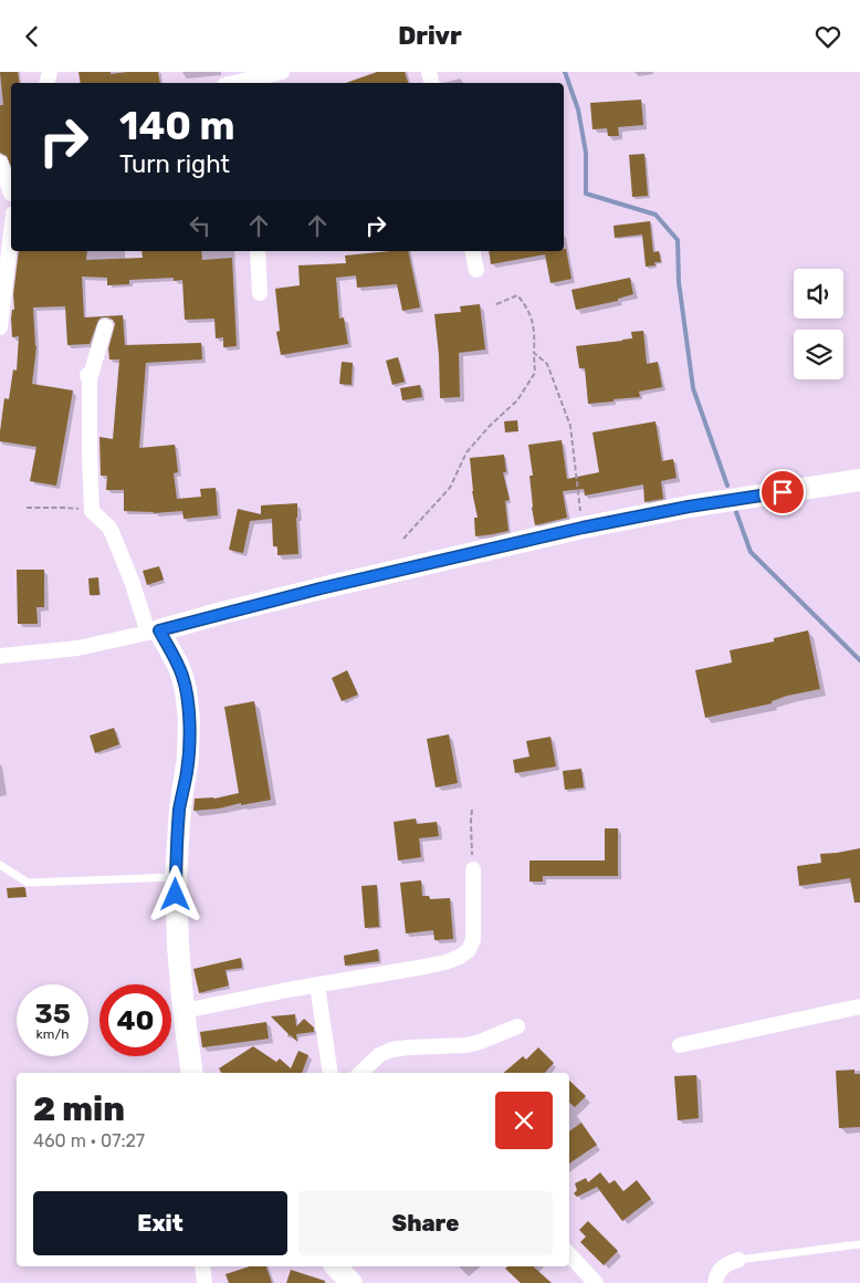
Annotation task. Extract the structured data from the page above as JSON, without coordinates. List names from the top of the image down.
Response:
{
  "page": {
    "header": "Drivr",
    "turn": ["140 m", "Turn right"],
    "speed": "35 km/h",
    "limit": "40",
    "heading": ["2 min", "460 m · 07:27"],
    "buttons": ["Exit", "Share"]
  }
}
